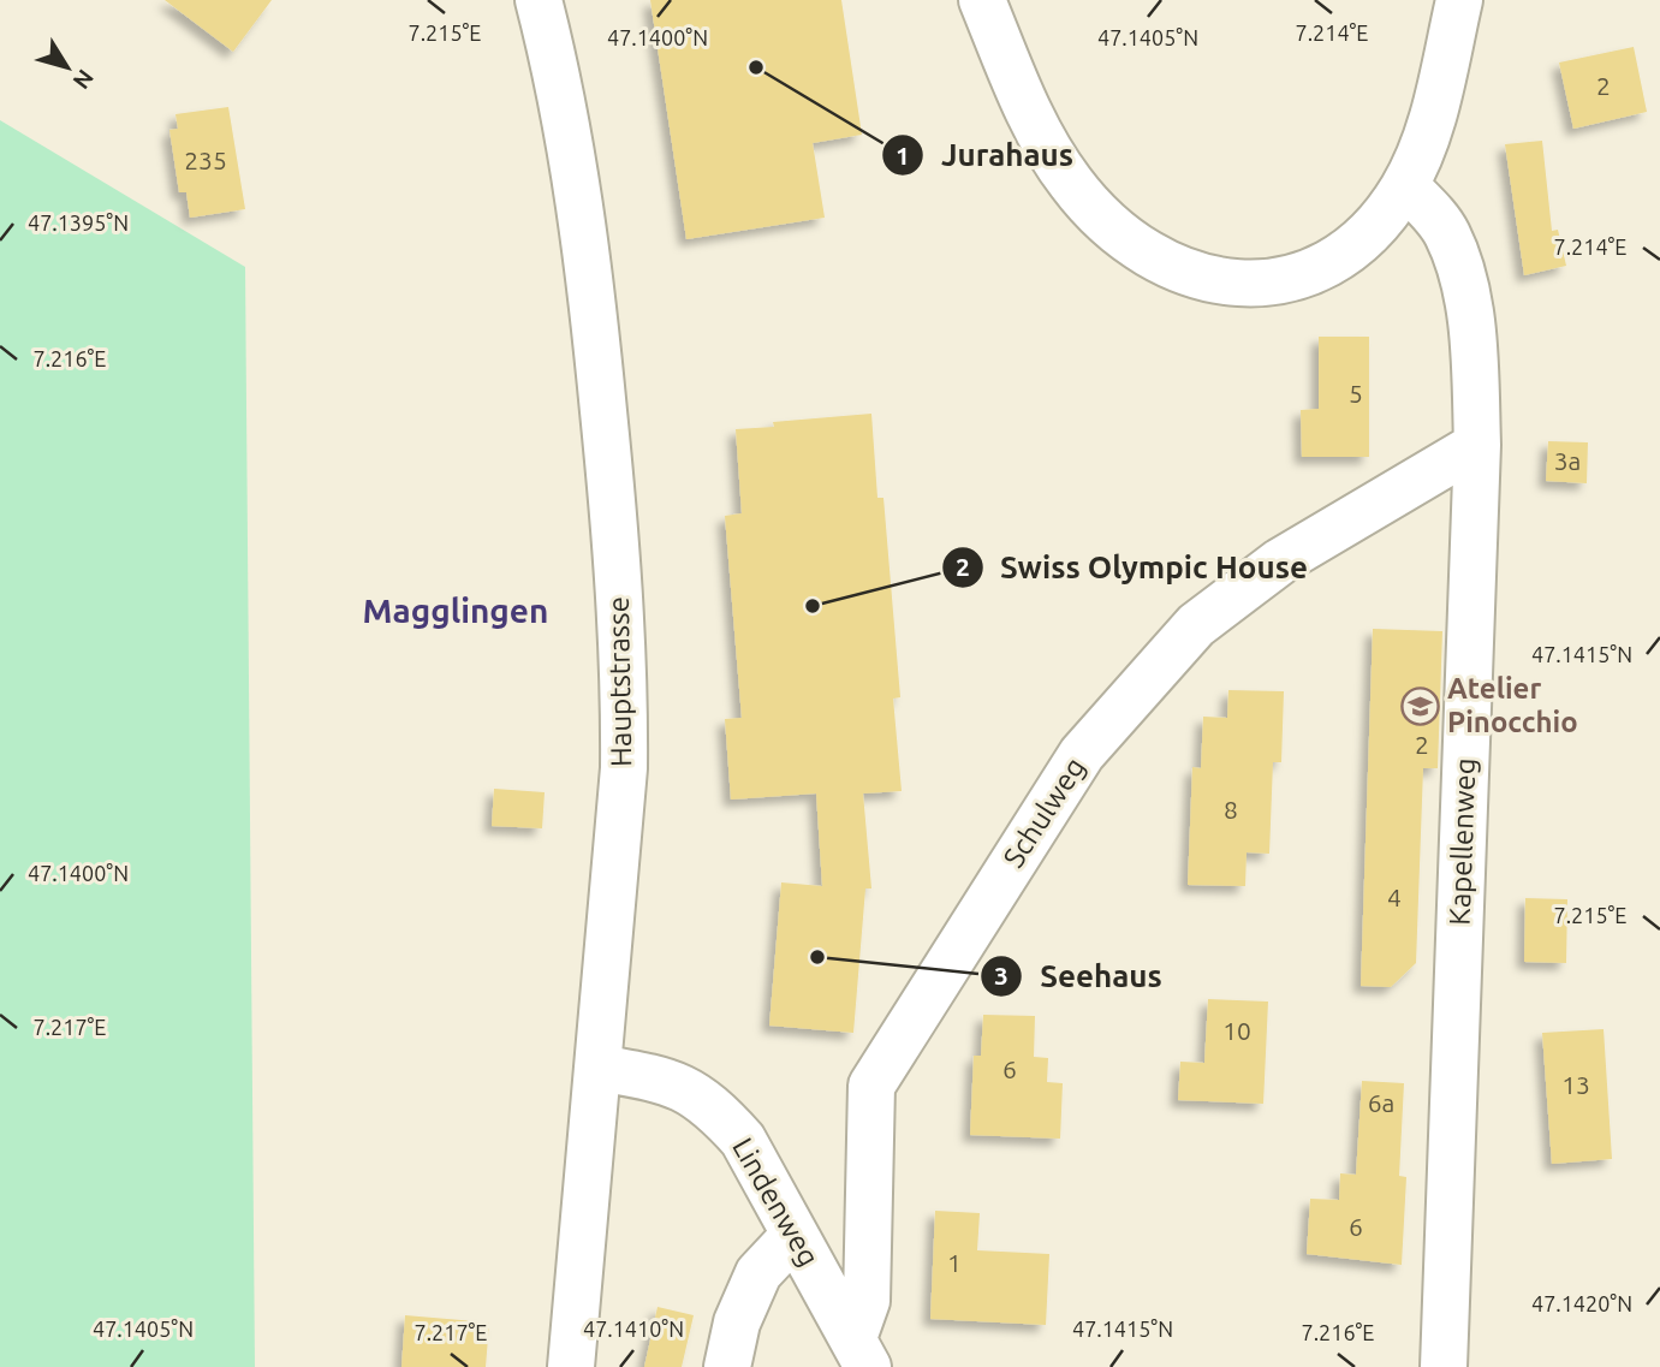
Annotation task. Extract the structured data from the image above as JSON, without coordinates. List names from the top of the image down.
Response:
{
  "streets": {
    "street": [
      "Hauptstrasse",
      "Schulweg",
      "Kapellenweg",
      "Lindenweg"
    ]
  },
  "crossings": [
    ["Hauptstrasse", "Lindenweg"],
    ["Schulweg", "Kapellenweg"],
    ["Schulweg", "Lindenweg"]
  ],
  "districts": ["Magglingen"],
  "places": {
    "other": ["Jurahaus", "Swiss Olympic House", "Seehaus"],
    "school or university": ["Atelier Pinocchio"]
  },
  "house_numbers": [
    "2",
    "235",
    "5",
    "3a",
    "2",
    "8",
    "4",
    "10",
    "6",
    "13",
    "6a",
    "6",
    "1"
  ],
  "north": "bottom right",
  "coordinates": [
    "7.215°E",
    "7.214°E",
    "47.1400°N",
    "47.1405°N",
    "47.1395°N",
    "7.216°E",
    "47.1415°N",
    "7.217°E",
    "47.1420°N",
    "47.1410°N"
  ]
}
